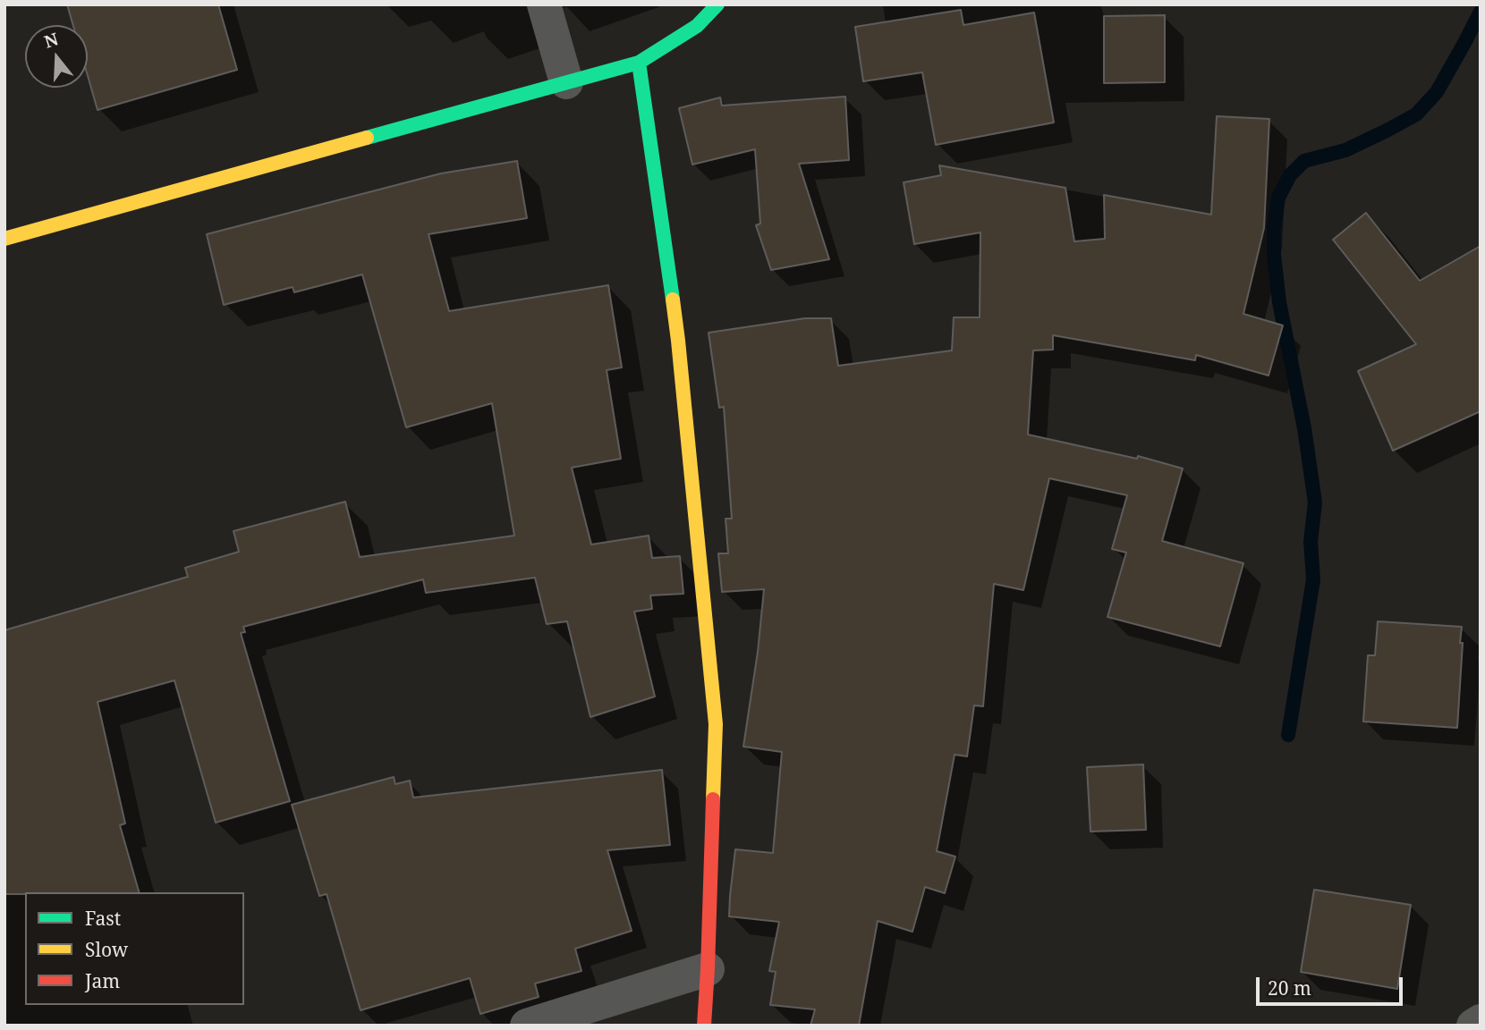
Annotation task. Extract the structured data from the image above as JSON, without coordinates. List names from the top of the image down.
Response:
{
  "legend": ["Fast", "Slow", "Jam"],
  "scale_bar": "20 m",
  "north": "top"
}
